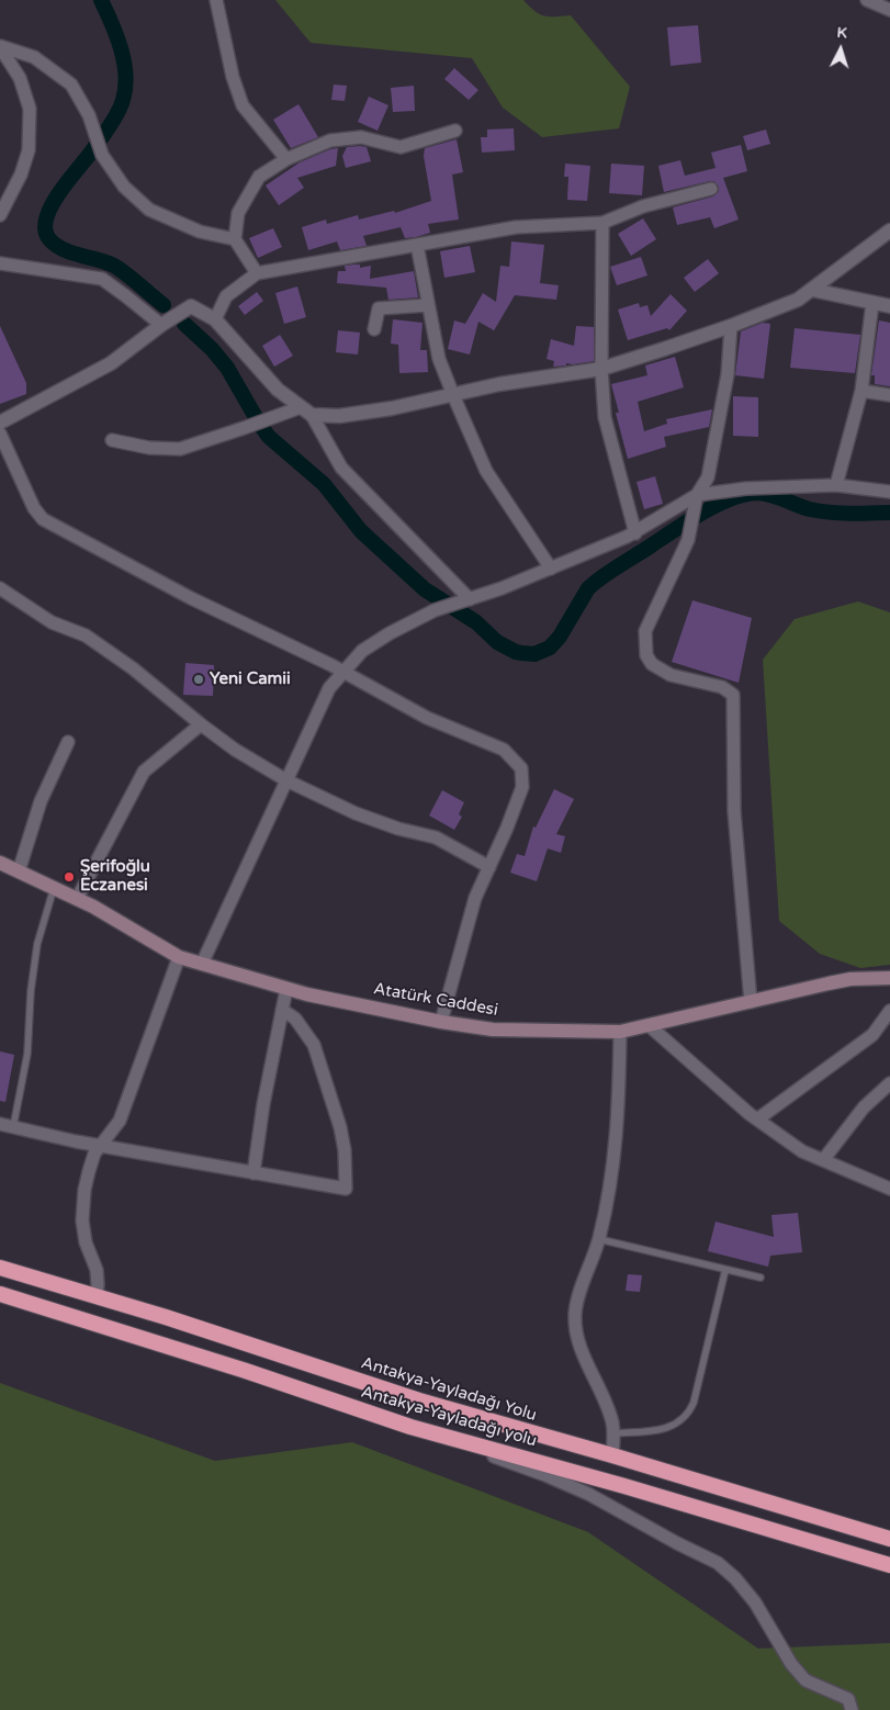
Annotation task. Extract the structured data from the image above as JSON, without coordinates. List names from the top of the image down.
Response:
{
  "streets": {
    "highway": ["Antakya-Yayladağı Yolu", "Antakya-Yayladağı yolu"],
    "main road": ["Atatürk Caddesi"]
  },
  "places": ["Yeni Camii", "Şerifoğlu Eczanesi"],
  "north": "top"
}
